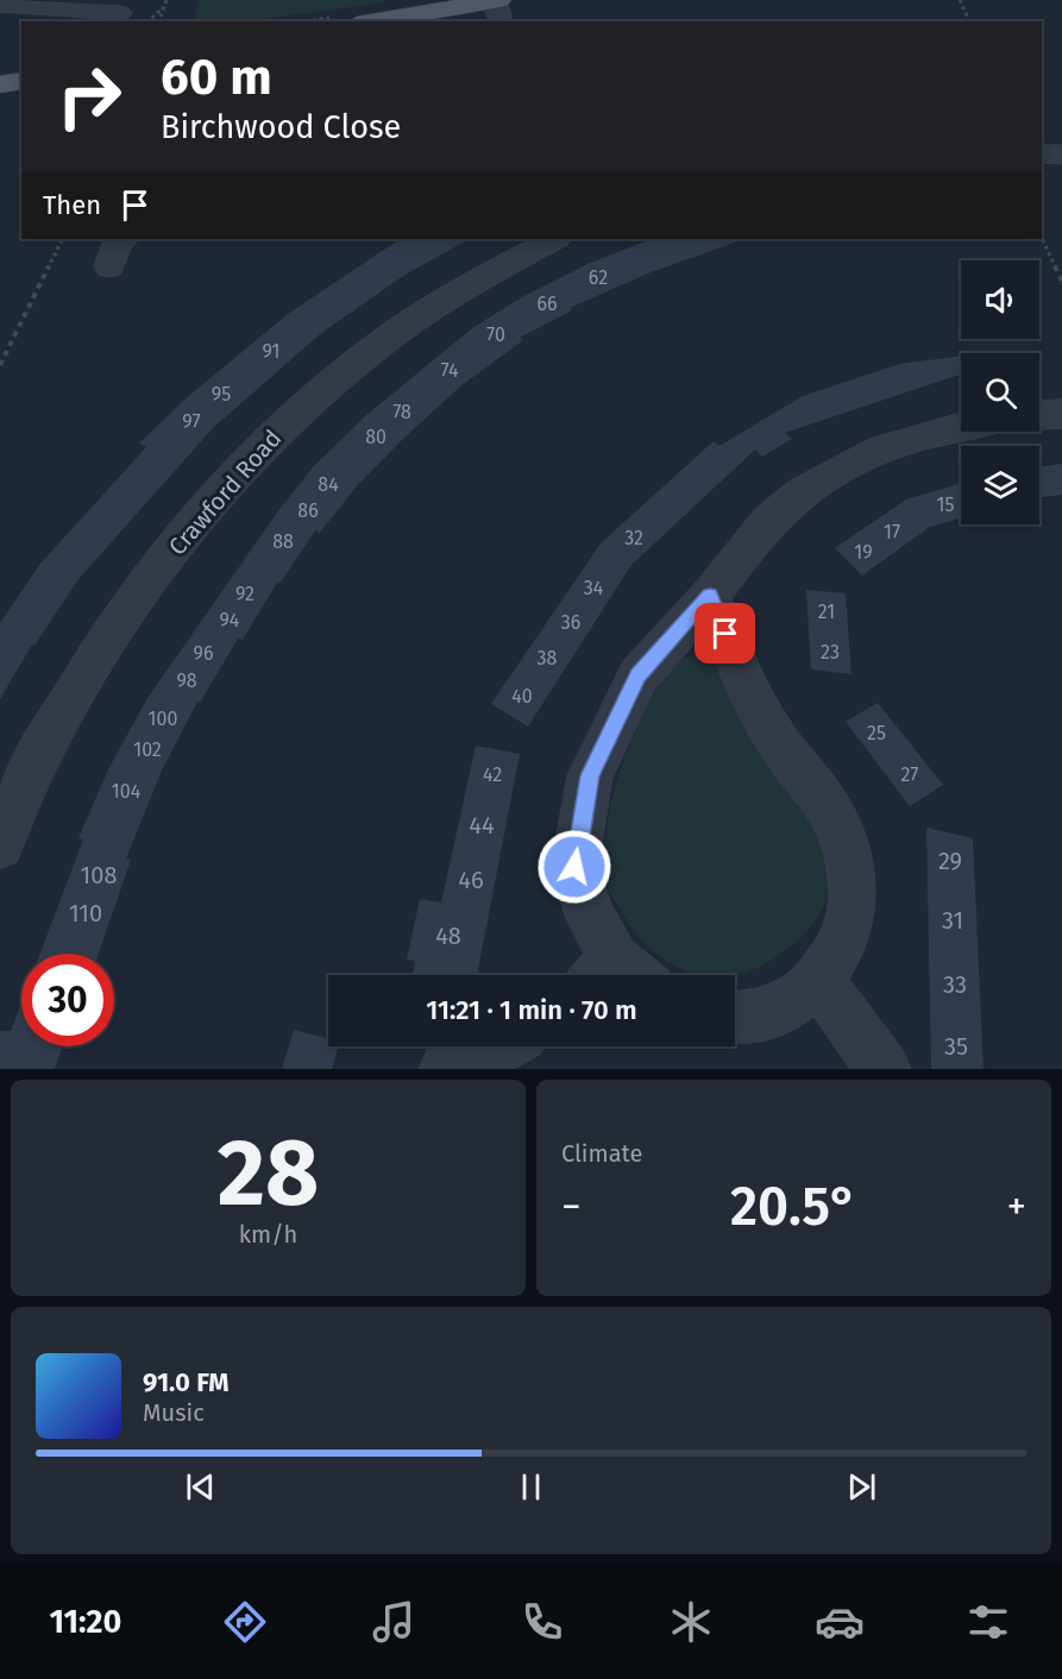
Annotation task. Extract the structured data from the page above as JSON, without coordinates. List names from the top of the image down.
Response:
{
  "streets": {
    "street": ["Crawford Road"]
  },
  "house_numbers": [
    "62",
    "66",
    "70",
    "91",
    "74",
    "95",
    "78",
    "97",
    "80",
    "84",
    "15",
    "86",
    "17",
    "32",
    "88",
    "19",
    "34",
    "92",
    "21",
    "94",
    "36",
    "23",
    "96",
    "38",
    "98",
    "40",
    "100",
    "25",
    "102",
    "42",
    "27",
    "104",
    "44",
    "29",
    "108",
    "46",
    "110",
    "31",
    "48",
    "33",
    "35"
  ],
  "page": {
    "turn": ["60 m", "Birchwood Close"],
    "then": "Then",
    "limit": "30",
    "trip": "11:21 · 1 min · 70 m",
    "tile": [
      ["28", "km/h"],
      "Climate"
    ],
    "heat": ["−", "20.5°", "+"],
    "song": ["91.0 FM", "Music"],
    "tabs": "11:20"
  }
}
